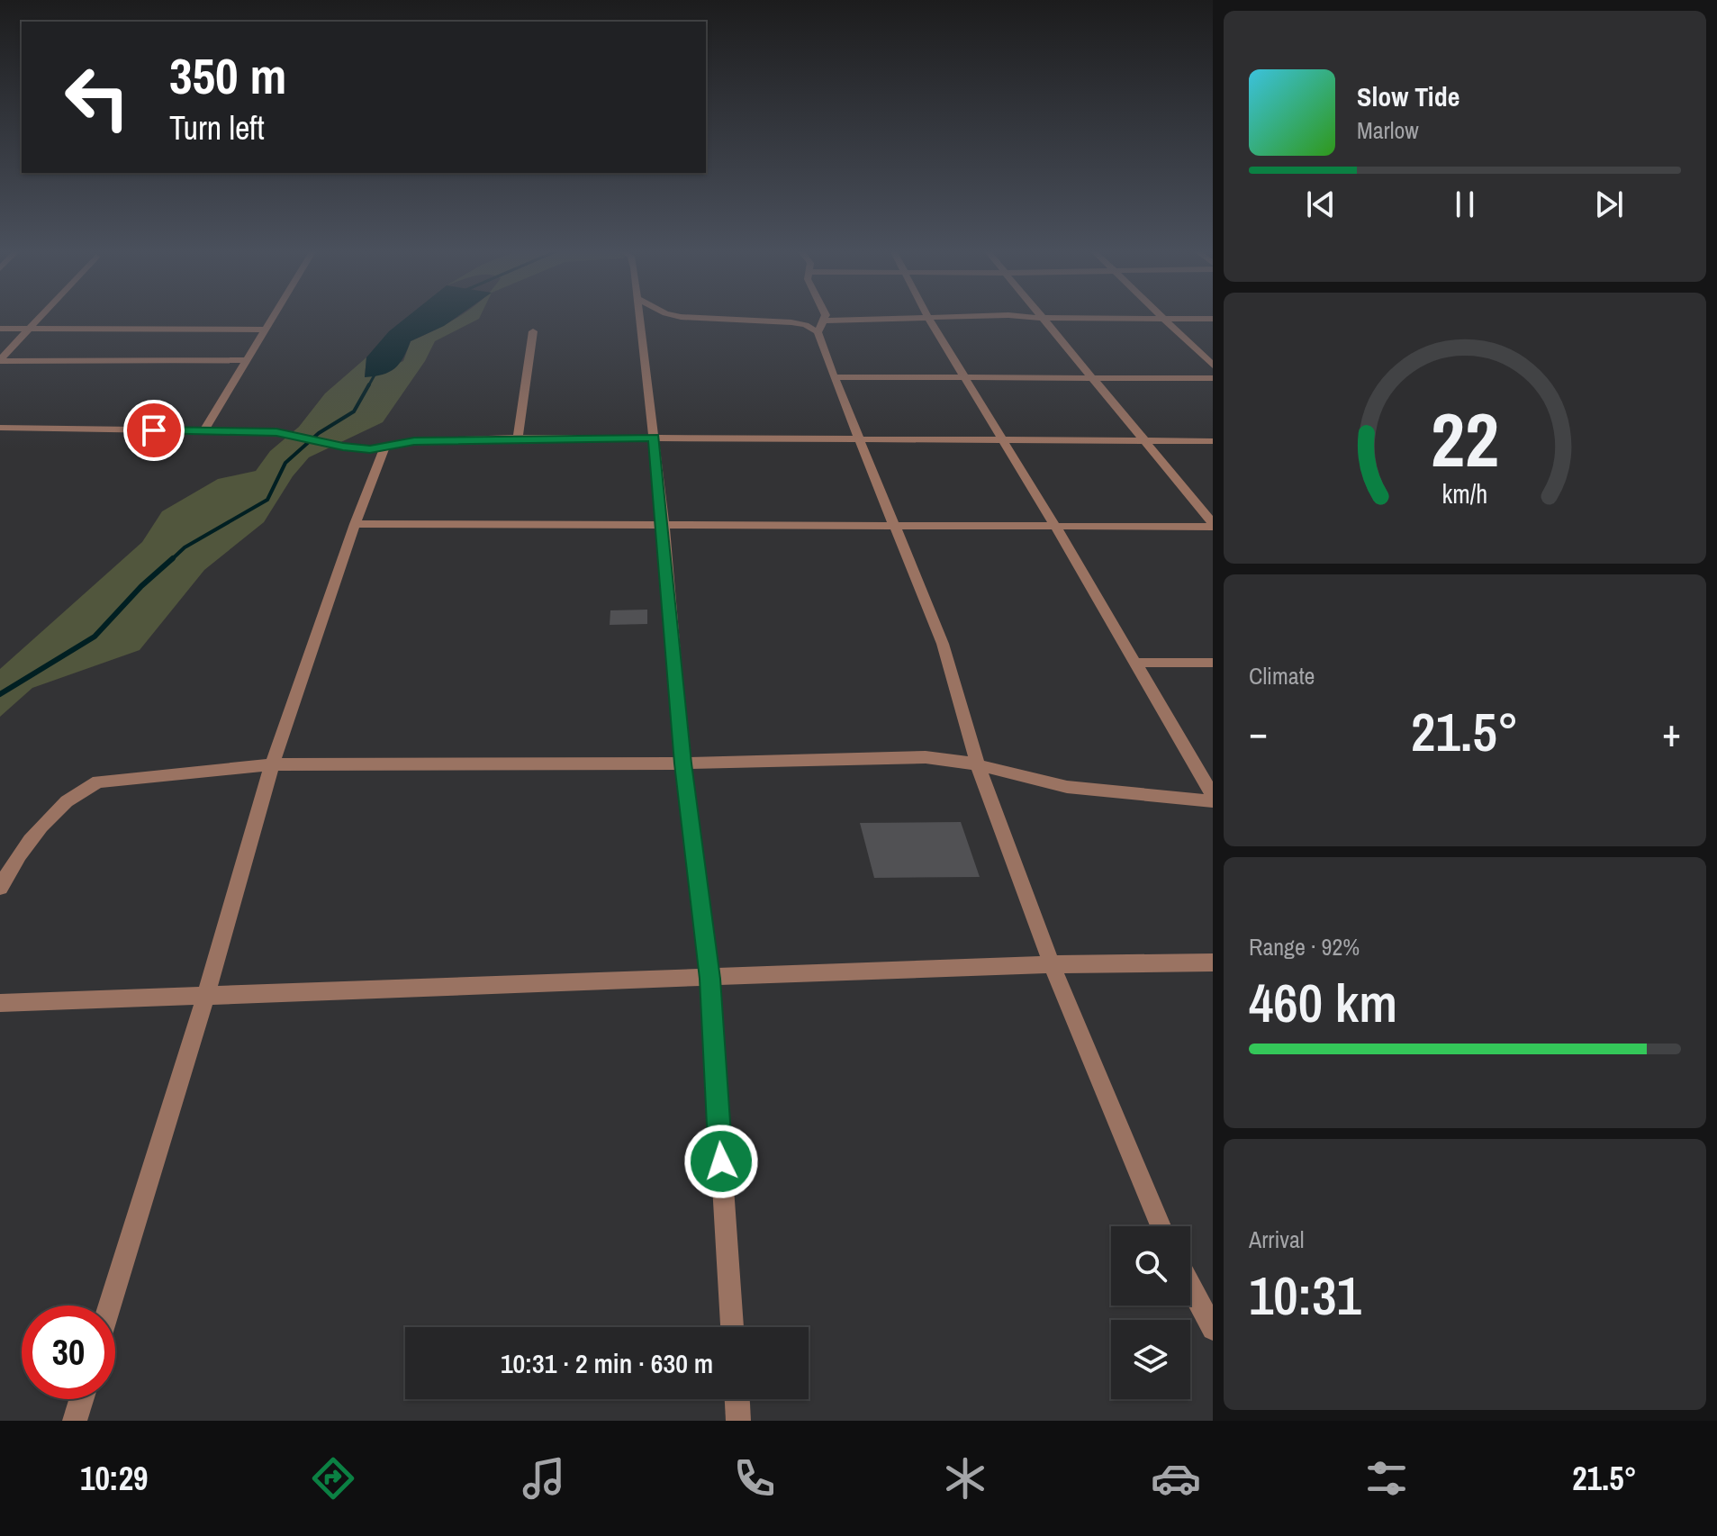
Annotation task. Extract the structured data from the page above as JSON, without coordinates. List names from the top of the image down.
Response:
{
  "page": {
    "turn": ["350 m", "Turn left"],
    "song": ["Slow Tide", "Marlow"],
    "tile": [
      "Climate",
      ["Range · 92%", "460 km"],
      ["Arrival", "10:31"]
    ],
    "heat": ["−", "21.5°", "+"],
    "limit": "30",
    "trip": "10:31 · 2 min · 630 m",
    "tabs": ["10:29", "21.5°"],
    "gauge": ["22", "km/h"]
  }
}
